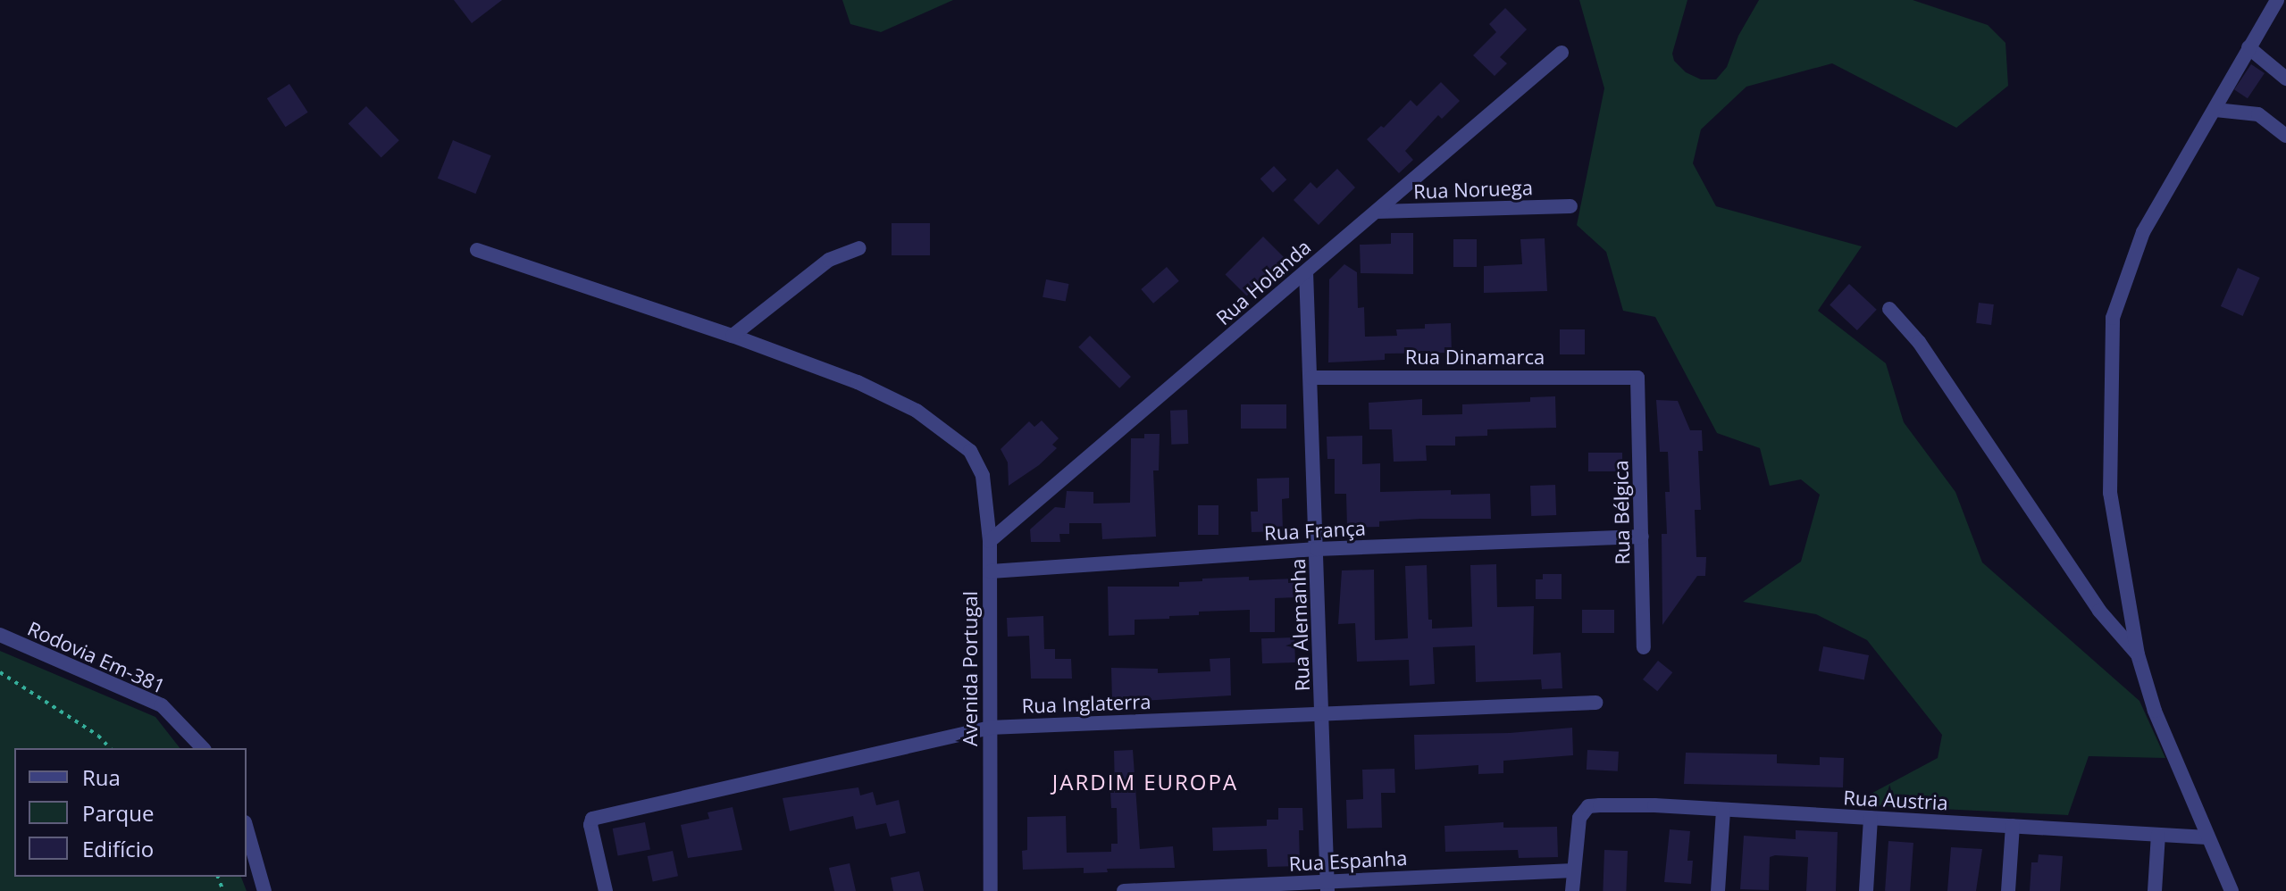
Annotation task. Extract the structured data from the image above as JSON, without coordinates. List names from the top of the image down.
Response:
{
  "streets": {
    "street": [
      "Rua Noruega",
      "Rua Holanda",
      "Rua Dinamarca",
      "Rua Bélgica",
      "Rua França",
      "Rua Alemanha",
      "Rodovia Em-381",
      "Avenida Portugal",
      "Rua Inglaterra",
      "Rua Austria",
      "Rua Espanha"
    ]
  },
  "crossings": [
    ["Rua Noruega", "Rua Holanda"],
    ["Rua Holanda", "Rua Alemanha"],
    ["Rua Holanda", "Avenida Portugal"],
    ["Rua Dinamarca", "Rua Bélgica"],
    ["Rua Dinamarca", "Rua Alemanha"],
    ["Rua Bélgica", "Rua França"],
    ["Rua França", "Rua Alemanha"],
    ["Rua França", "Avenida Portugal"],
    ["Rua Alemanha", "Rua Inglaterra"],
    ["Rua Alemanha", "Rua Espanha"],
    ["Avenida Portugal", "Rua Inglaterra"],
    ["Rua Austria", "Rua Espanha"]
  ],
  "districts": ["JARDIM EUROPA"],
  "legend": ["Rua", "Parque", "Edifício"]
}
